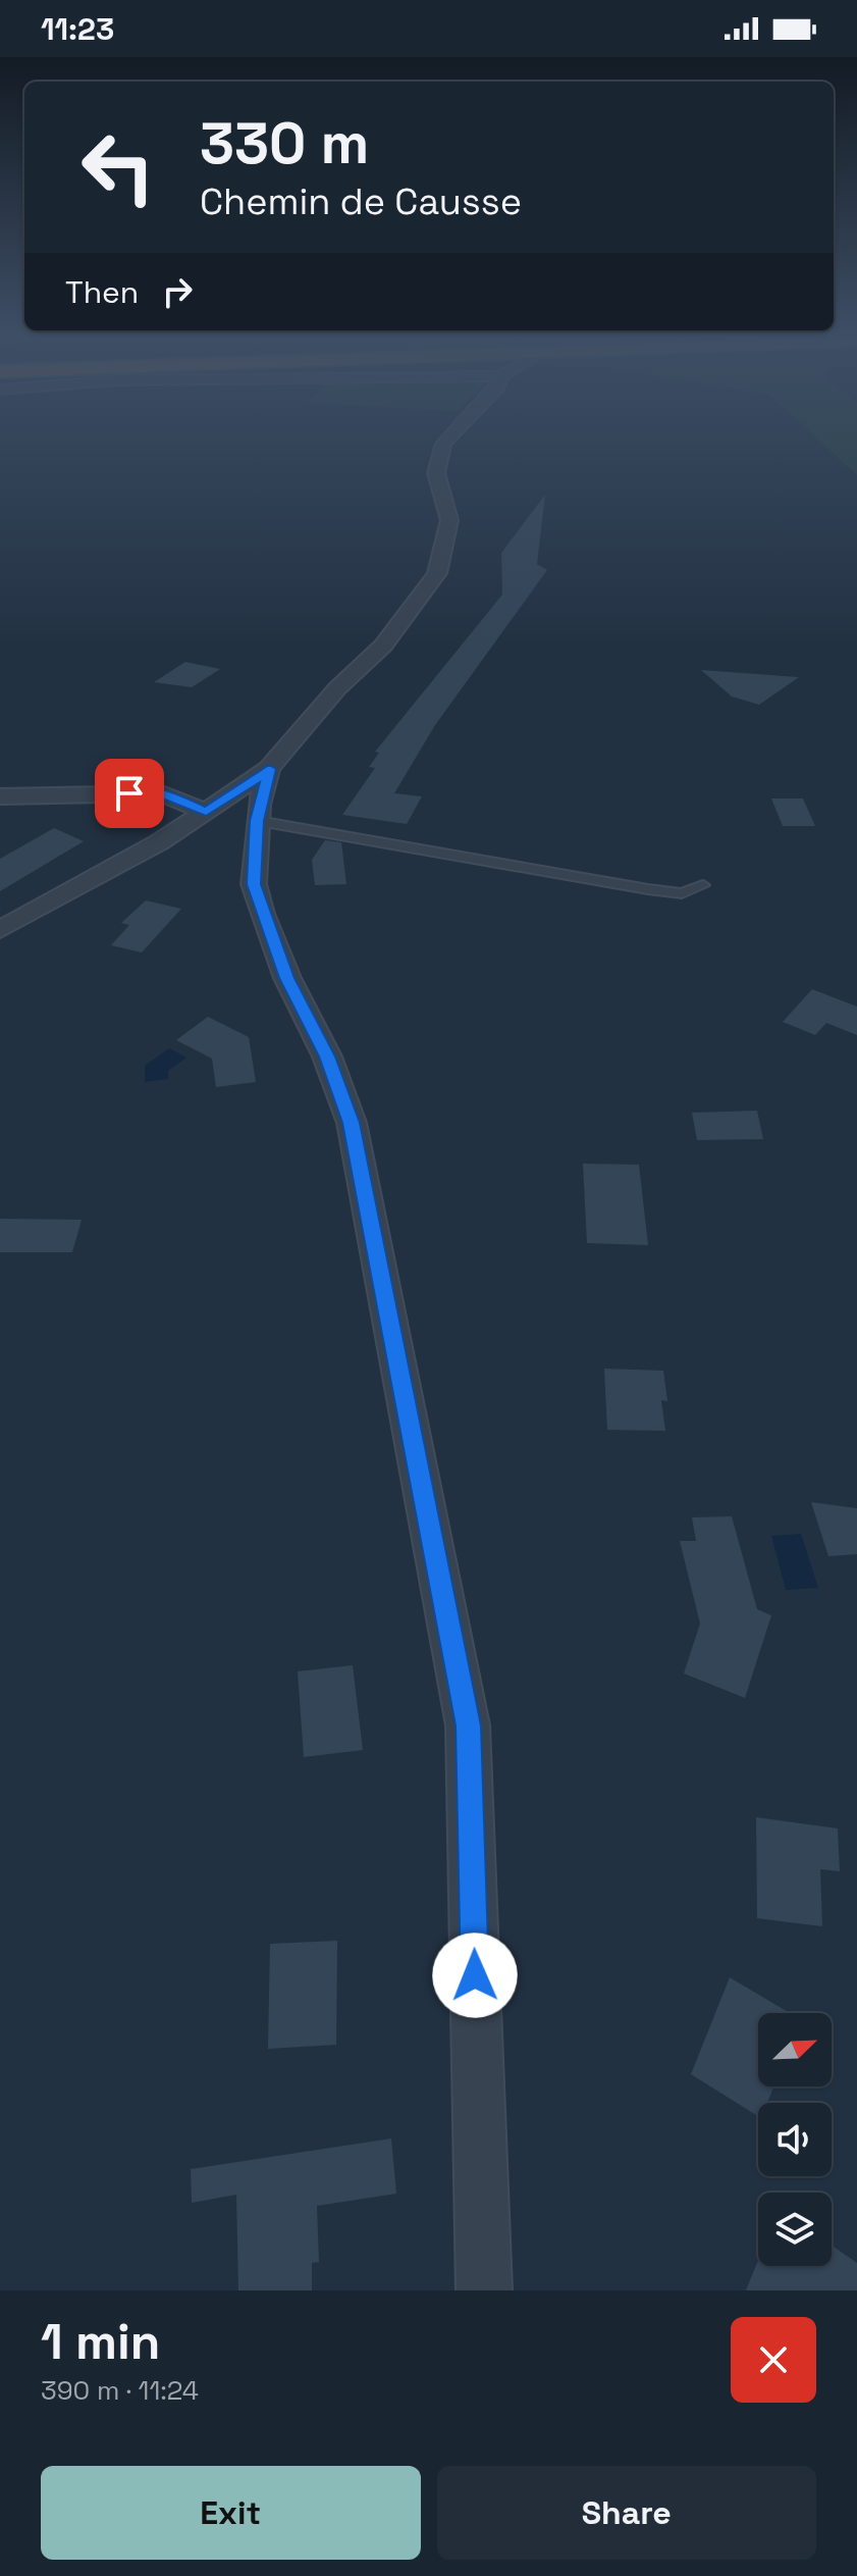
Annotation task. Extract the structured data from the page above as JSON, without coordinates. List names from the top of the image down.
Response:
{
  "north": "top right",
  "page": {
    "status": "11:23",
    "turn": ["330 m", "Chemin de Causse"],
    "then": "Then",
    "heading": ["1 min", "390 m · 11:24"],
    "buttons": ["Exit", "Share"]
  }
}
